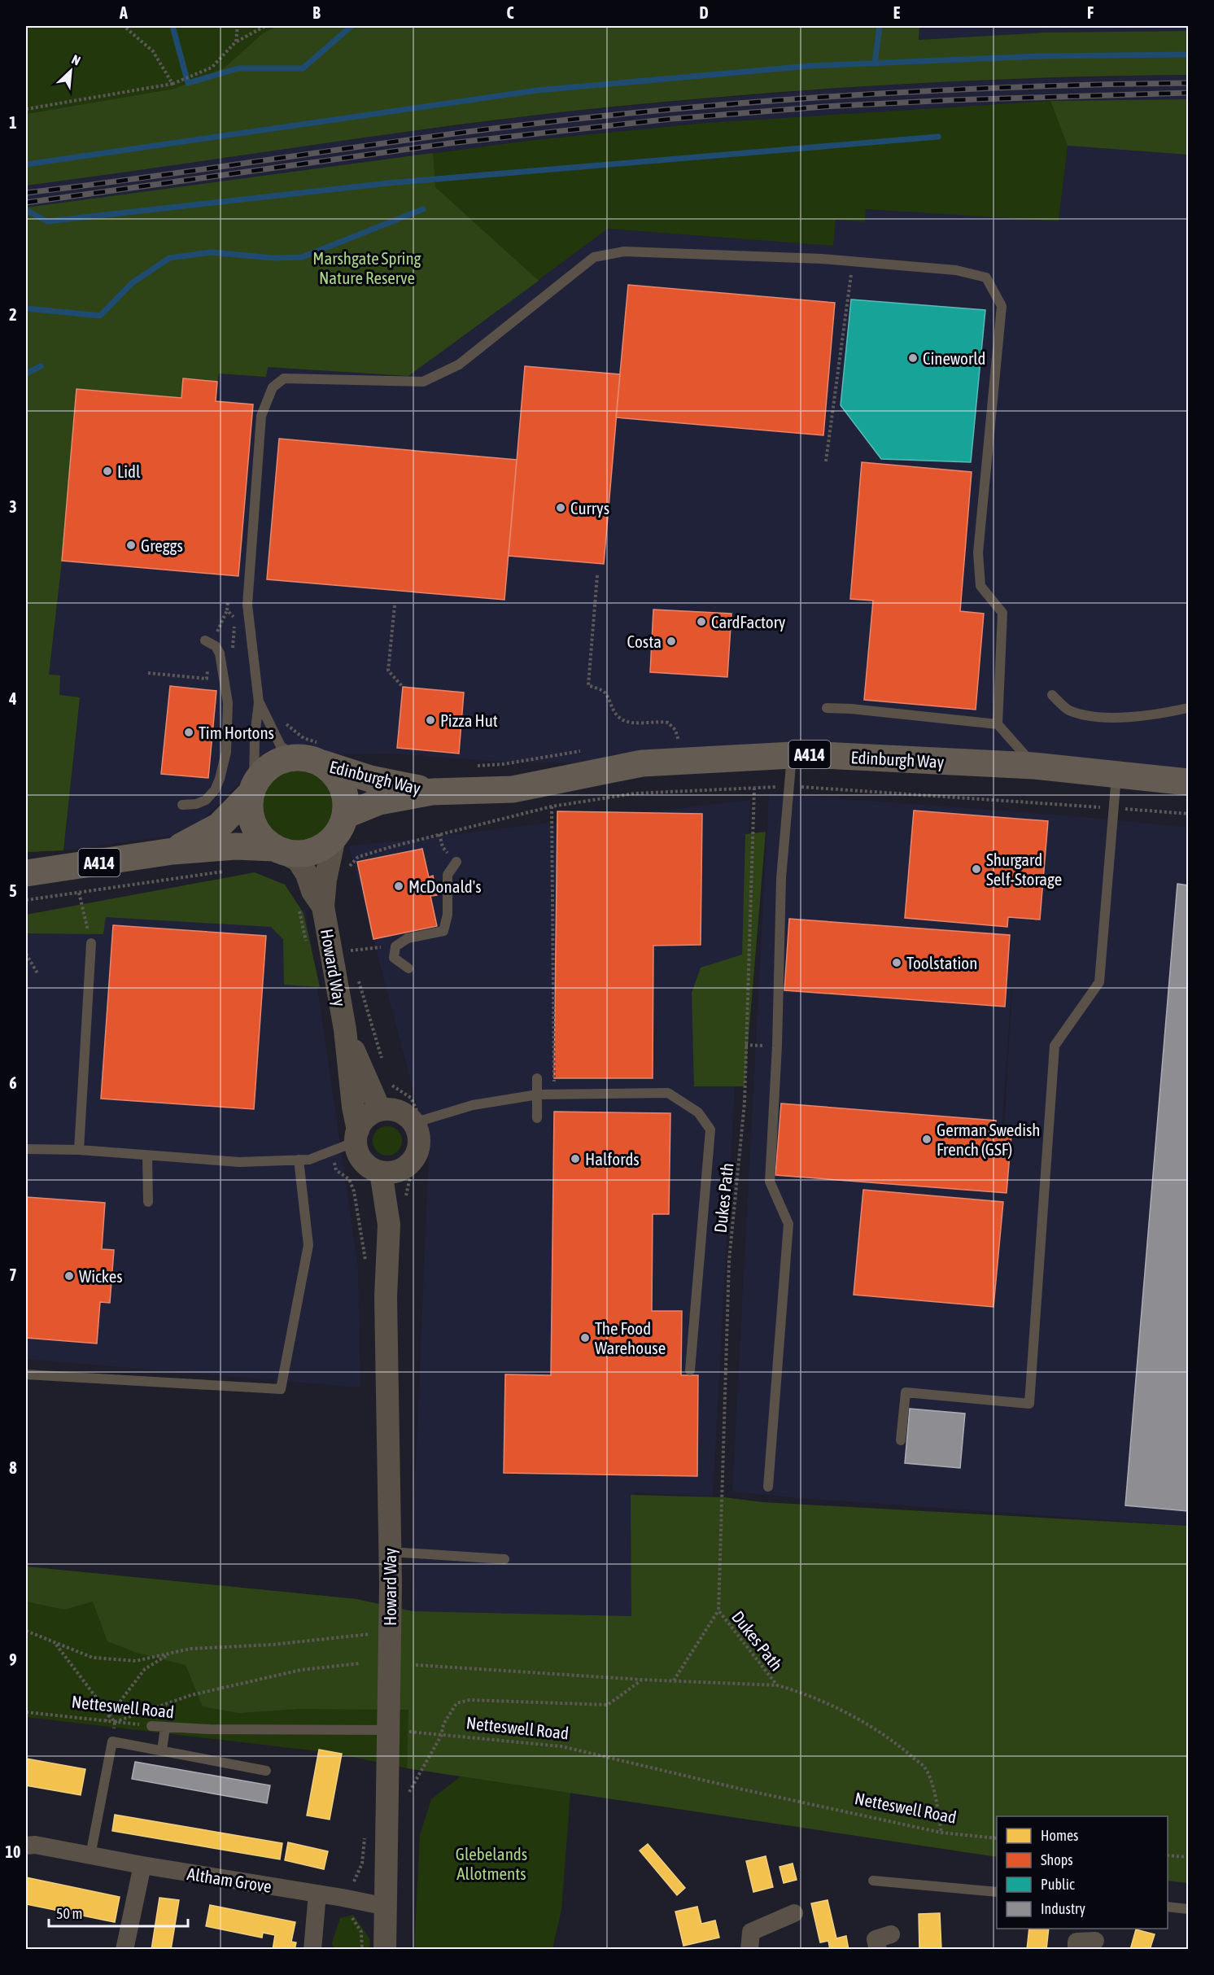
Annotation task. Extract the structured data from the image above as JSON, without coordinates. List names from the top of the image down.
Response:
{
  "streets": {
    "highway": ["A414", "Edinburgh Way"],
    "street": ["Howard Way", "Altham Grove"],
    "lane": ["Netteswell Road"],
    "path": ["Dukes Path"]
  },
  "crossings": [
    ["A414", "Edinburgh Way"],
    ["Howard Way", "Netteswell Road"],
    ["Howard Way", "Altham Grove"]
  ],
  "parks": ["Marshgate Spring Nature Reserve", "Glebelands Allotments"],
  "places": [
    "Cineworld",
    "Lidl",
    "Currys",
    "Greggs",
    "CardFactory",
    "Costa",
    "Pizza Hut",
    "Tim Hortons",
    "Shurgard Self-Storage",
    "McDonald's",
    "Toolstation",
    "German Swedish French (GSF)",
    "Halfords",
    "Wickes",
    "The Food Warehouse"
  ],
  "legend": [
    "Homes",
    "Shops",
    "Public",
    "Industry"
  ],
  "scale_bar": "50 m",
  "north": "top right",
  "grid": {
    "columns": [
      "A",
      "B",
      "C",
      "D",
      "E",
      "F"
    ],
    "rows": [
      "1",
      "2",
      "3",
      "4",
      "5",
      "6",
      "7",
      "8",
      "9",
      "10"
    ]
  }
}
